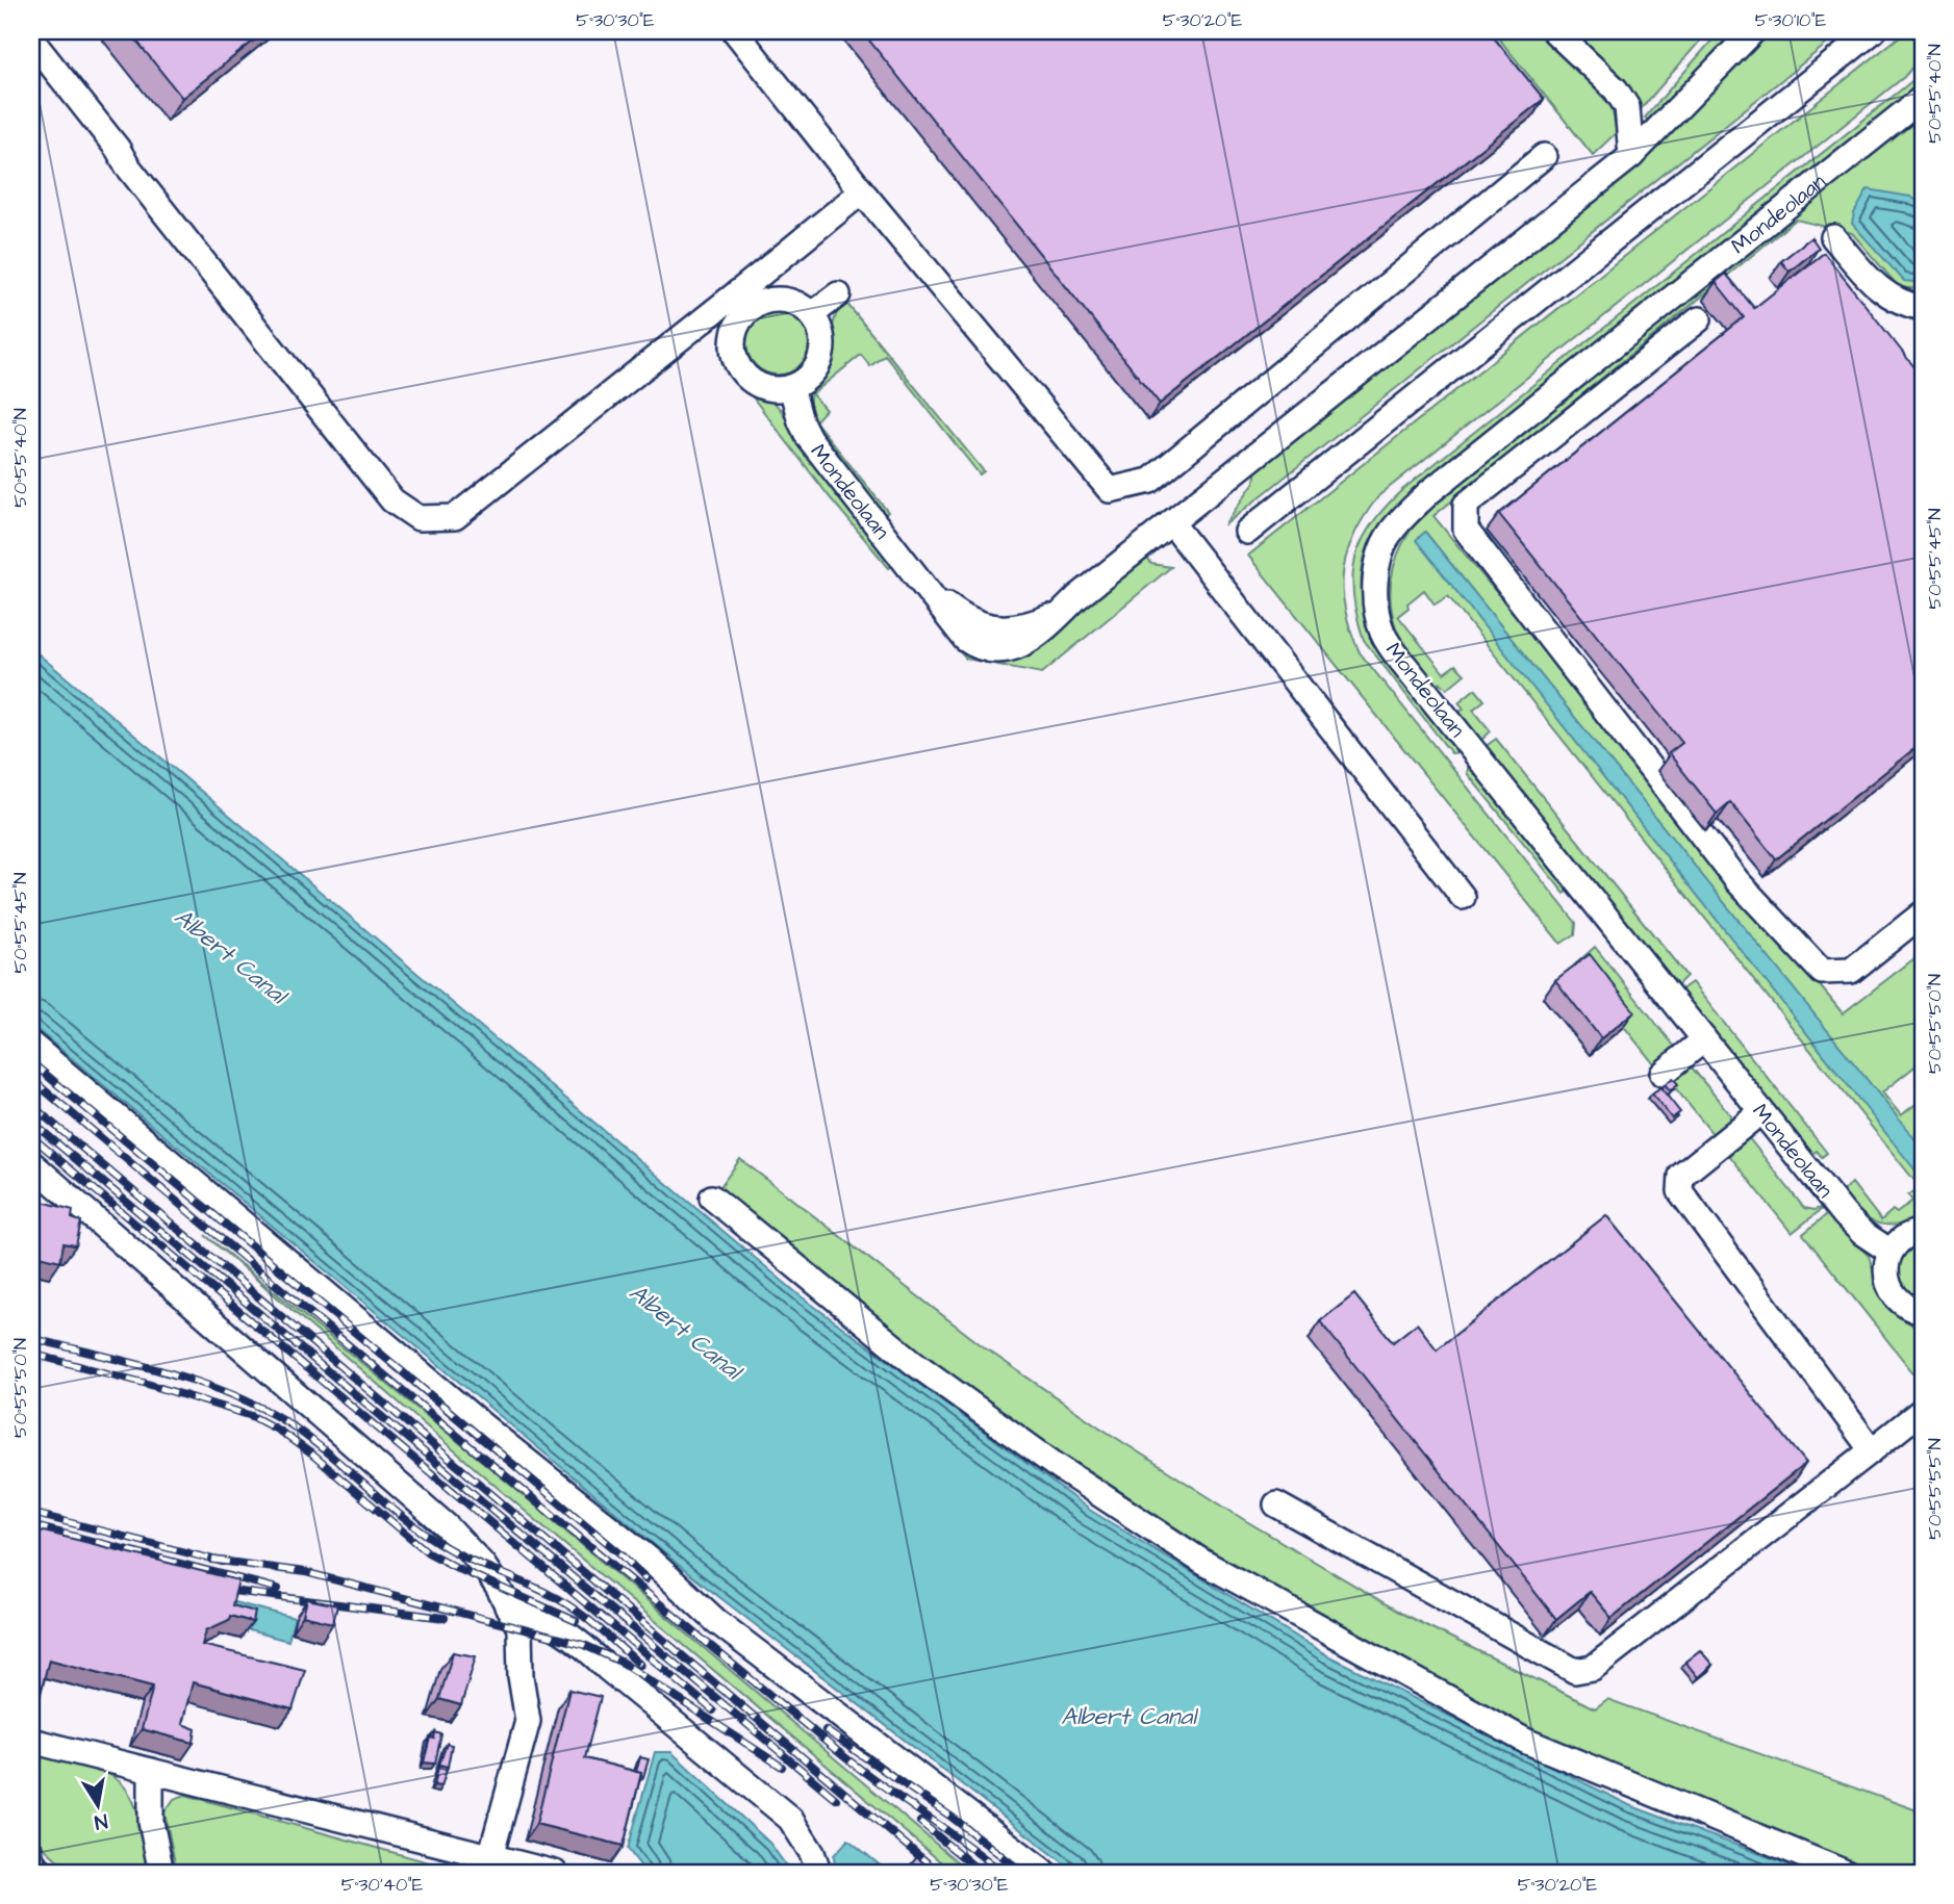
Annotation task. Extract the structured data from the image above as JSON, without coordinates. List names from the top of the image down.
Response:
{
  "streets": {
    "street": ["Mondeolaan"]
  },
  "water": ["Albert Canal"],
  "north": "bottom",
  "coordinates": [
    "5°30'30\"E",
    "5°30'20\"E",
    "5°30'10\"E",
    "50°55'40\"N",
    "50°55'45\"N",
    "50°55'50\"N",
    "50°55'55\"N",
    "5°30'40\"E"
  ]
}
